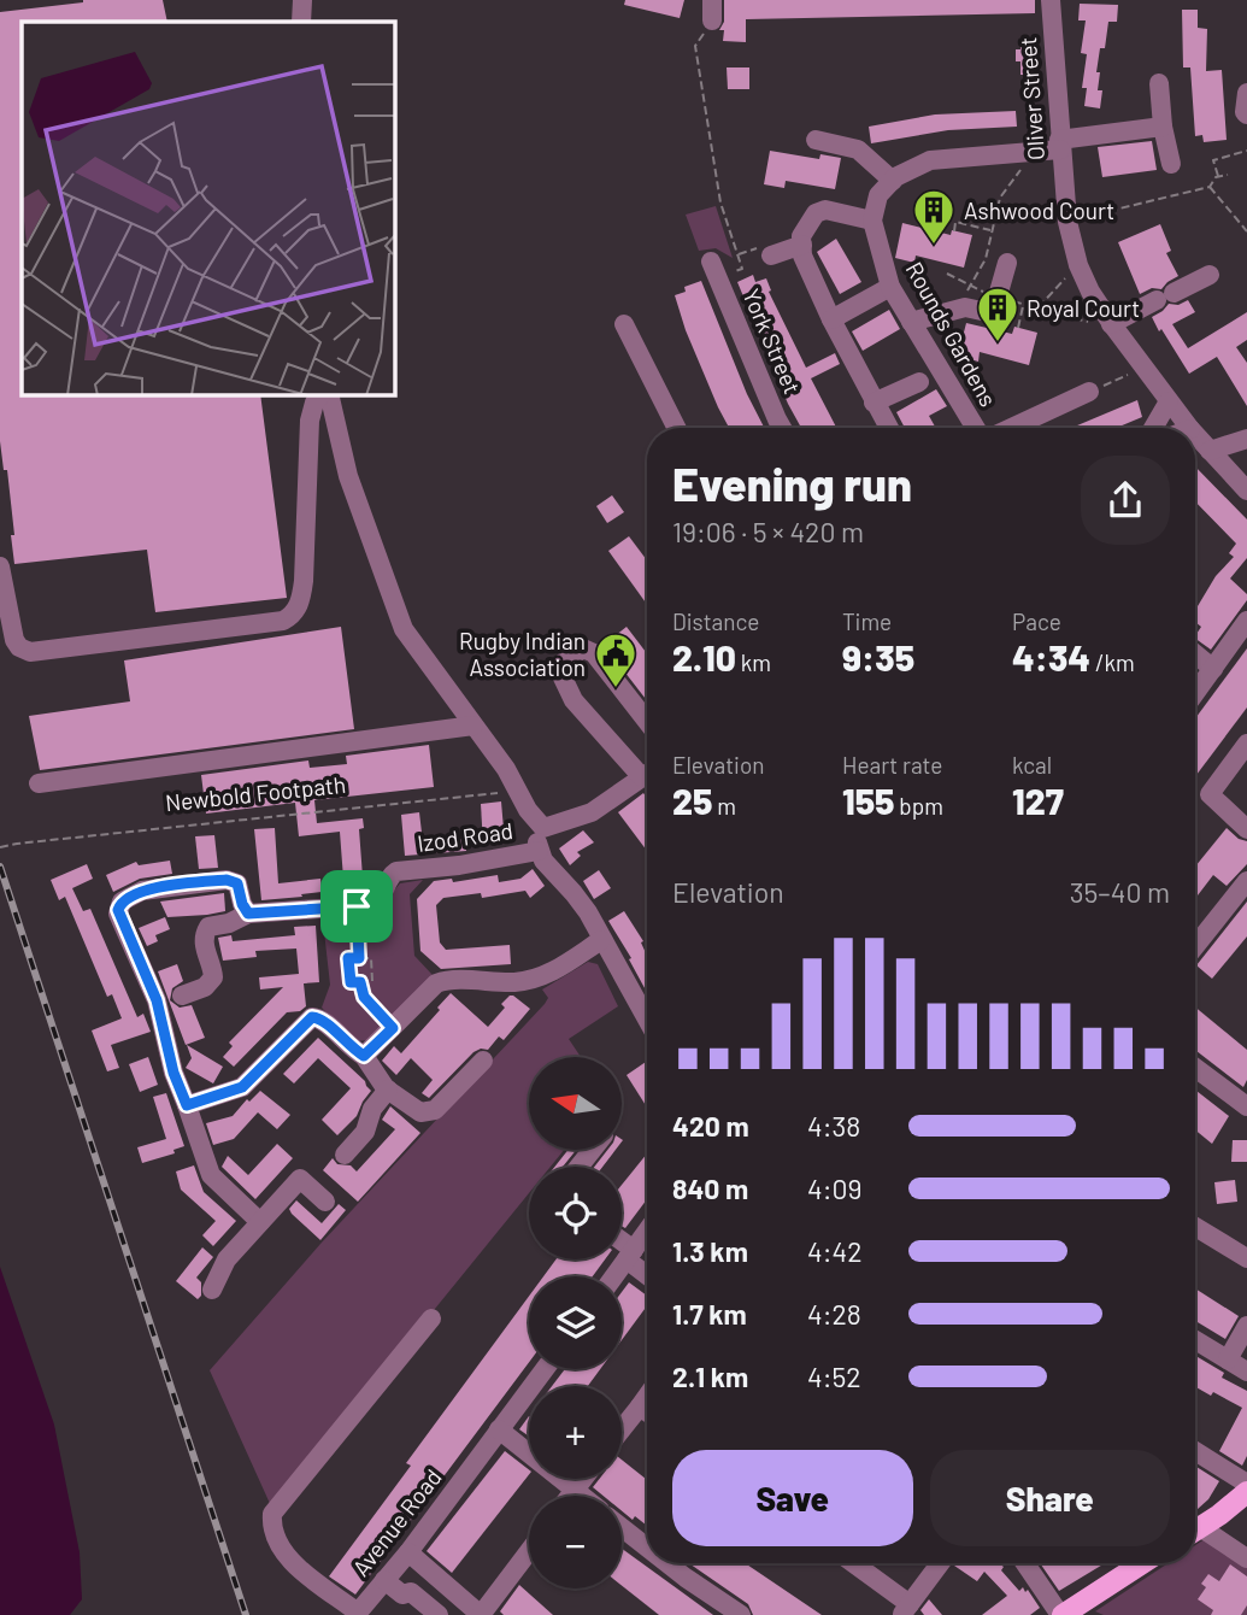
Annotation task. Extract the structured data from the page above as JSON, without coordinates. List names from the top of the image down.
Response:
{
  "streets": {
    "street": [
      "Oliver Street",
      "Rounds Gardens",
      "York Street",
      "Izod Road",
      "Avenue Road"
    ],
    "path": ["Newbold Footpath"]
  },
  "places": {
    "building": ["Ashwood Court", "Royal Court"],
    "public building": ["Rugby Indian Association"]
  },
  "north": "left",
  "page": {
    "heading": ["Evening run", "19:06 · 5 × 420 m"],
    "stats": [
      ["Distance", "2.10 km"],
      ["Time", "9:35"],
      ["Pace", "4:34 /km"],
      ["Elevation", "25 m"],
      ["Heart rate", "155 bpm"],
      ["kcal", "127"]
    ],
    "chart": ["Elevation", "35–40 m"],
    "map_buttons": ["+", "−"],
    "list": [
      {
        "name": "420 m",
        "note": "4:38"
      },
      {
        "name": "840 m",
        "note": "4:09"
      },
      {
        "name": "1.3 km",
        "note": "4:42"
      },
      {
        "name": "1.7 km",
        "note": "4:28"
      },
      {
        "name": "2.1 km",
        "note": "4:52"
      }
    ],
    "buttons": ["Save", "Share"]
  }
}
